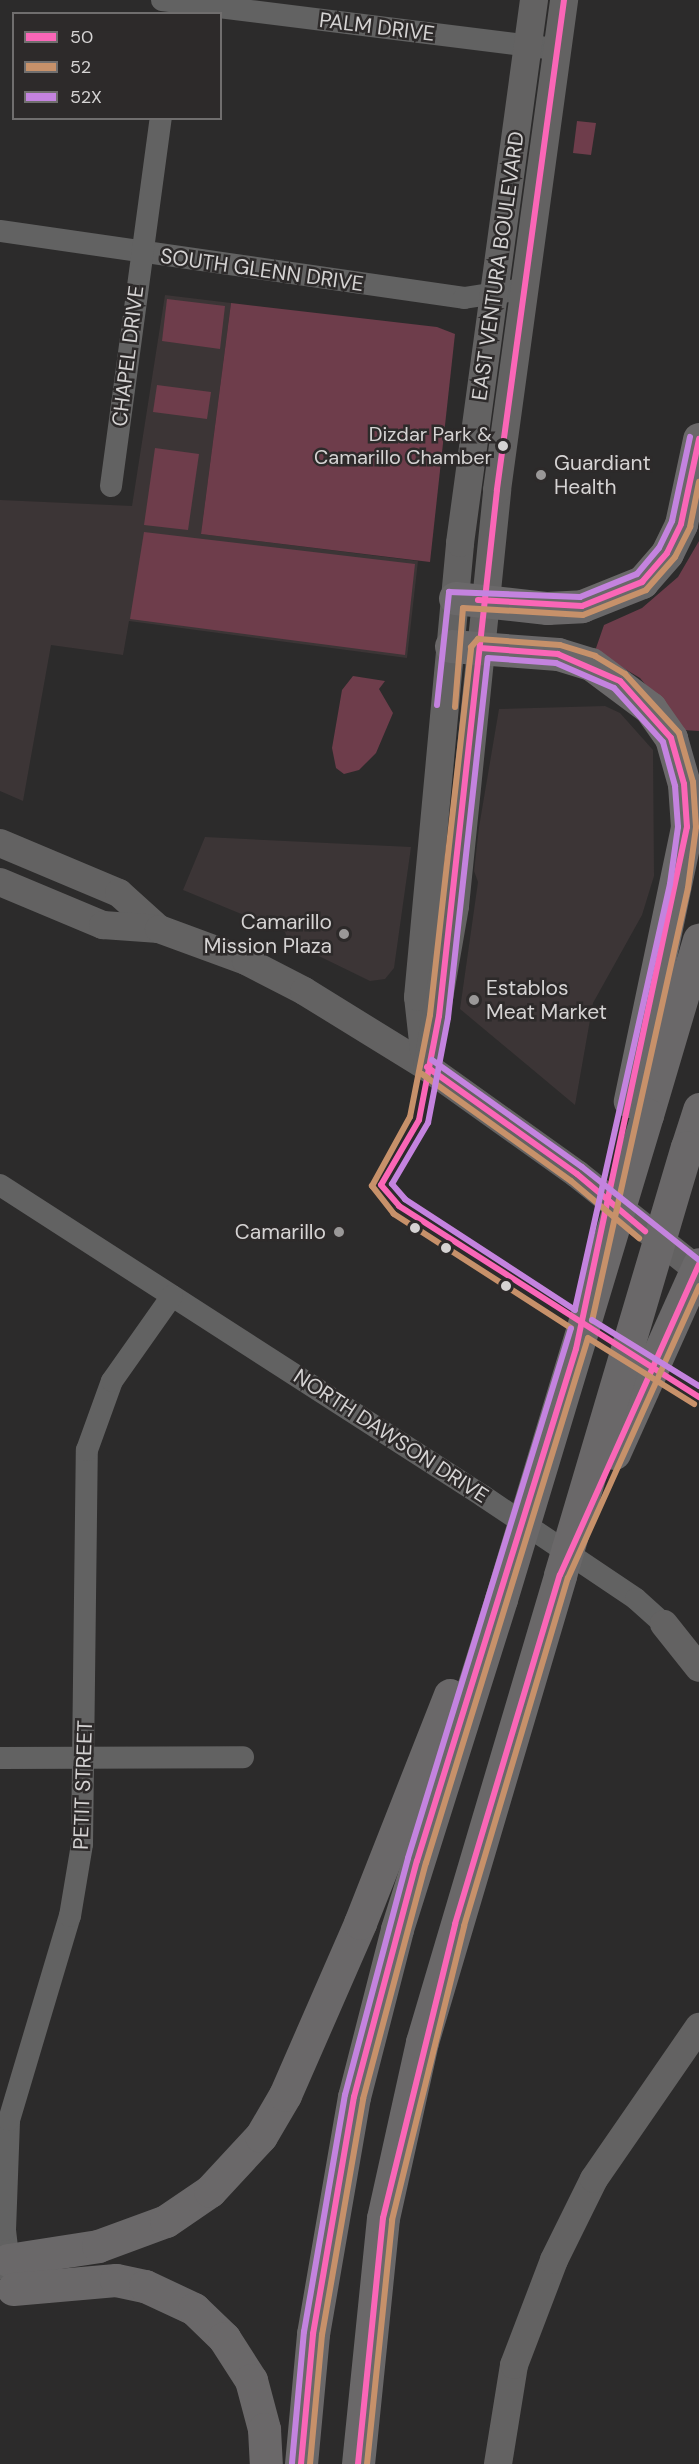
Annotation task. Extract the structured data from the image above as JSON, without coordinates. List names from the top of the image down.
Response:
{
  "streets": {
    "main road": ["EAST VENTURA BOULEVARD"],
    "street": [
      "PALM DRIVE",
      "SOUTH GLENN DRIVE",
      "CHAPEL DRIVE",
      "NORTH DAWSON DRIVE",
      "PETIT STREET"
    ]
  },
  "crossings": [
    ["PALM DRIVE", "EAST VENTURA BOULEVARD"],
    ["EAST VENTURA BOULEVARD", "SOUTH GLENN DRIVE"],
    ["SOUTH GLENN DRIVE", "CHAPEL DRIVE"],
    ["NORTH DAWSON DRIVE", "PETIT STREET"]
  ],
  "places": [
    "Dizdar Park & Camarillo Chamber",
    "Guardiant Health",
    "Camarillo Mission Plaza",
    "Establos Meat Market",
    "Camarillo"
  ],
  "lines": ["transit line 50", "transit line 52X", "transit line 52"],
  "legend": ["50", "52", "52X"]
}
